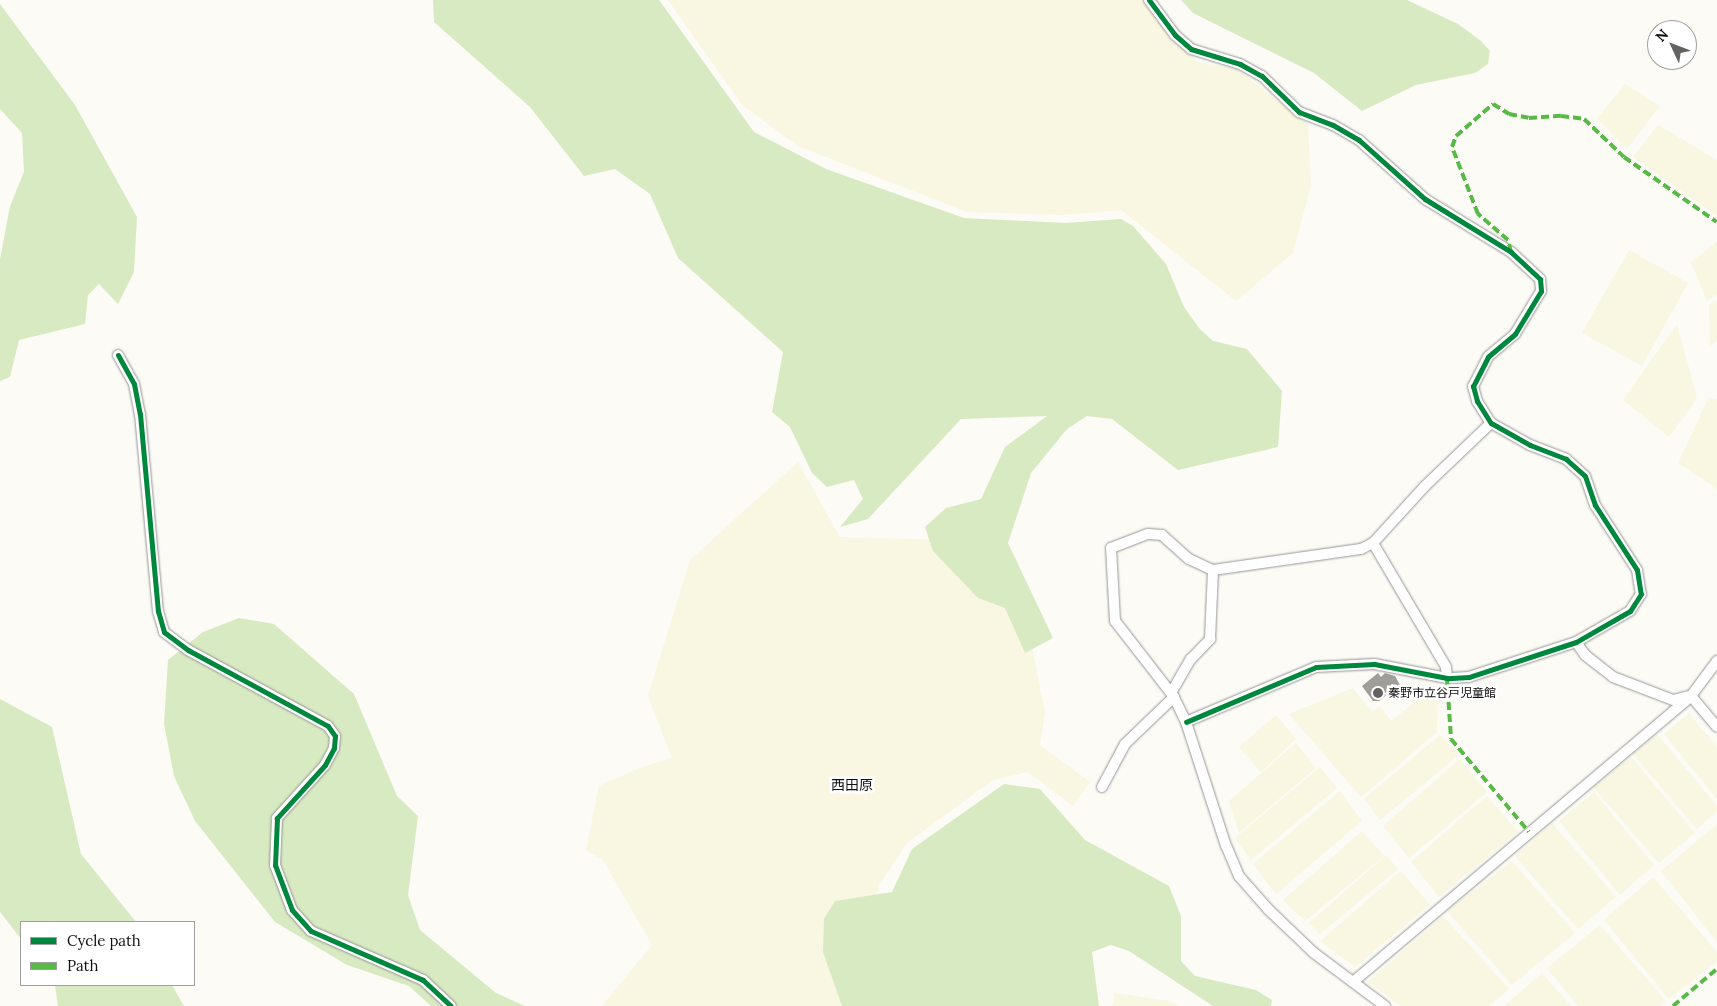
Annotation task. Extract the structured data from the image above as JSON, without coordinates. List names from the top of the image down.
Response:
{
  "districts": ["西田原"],
  "places": ["秦野市立谷戸児童館"],
  "legend": ["Cycle path", "Path"],
  "north": "top left"
}
